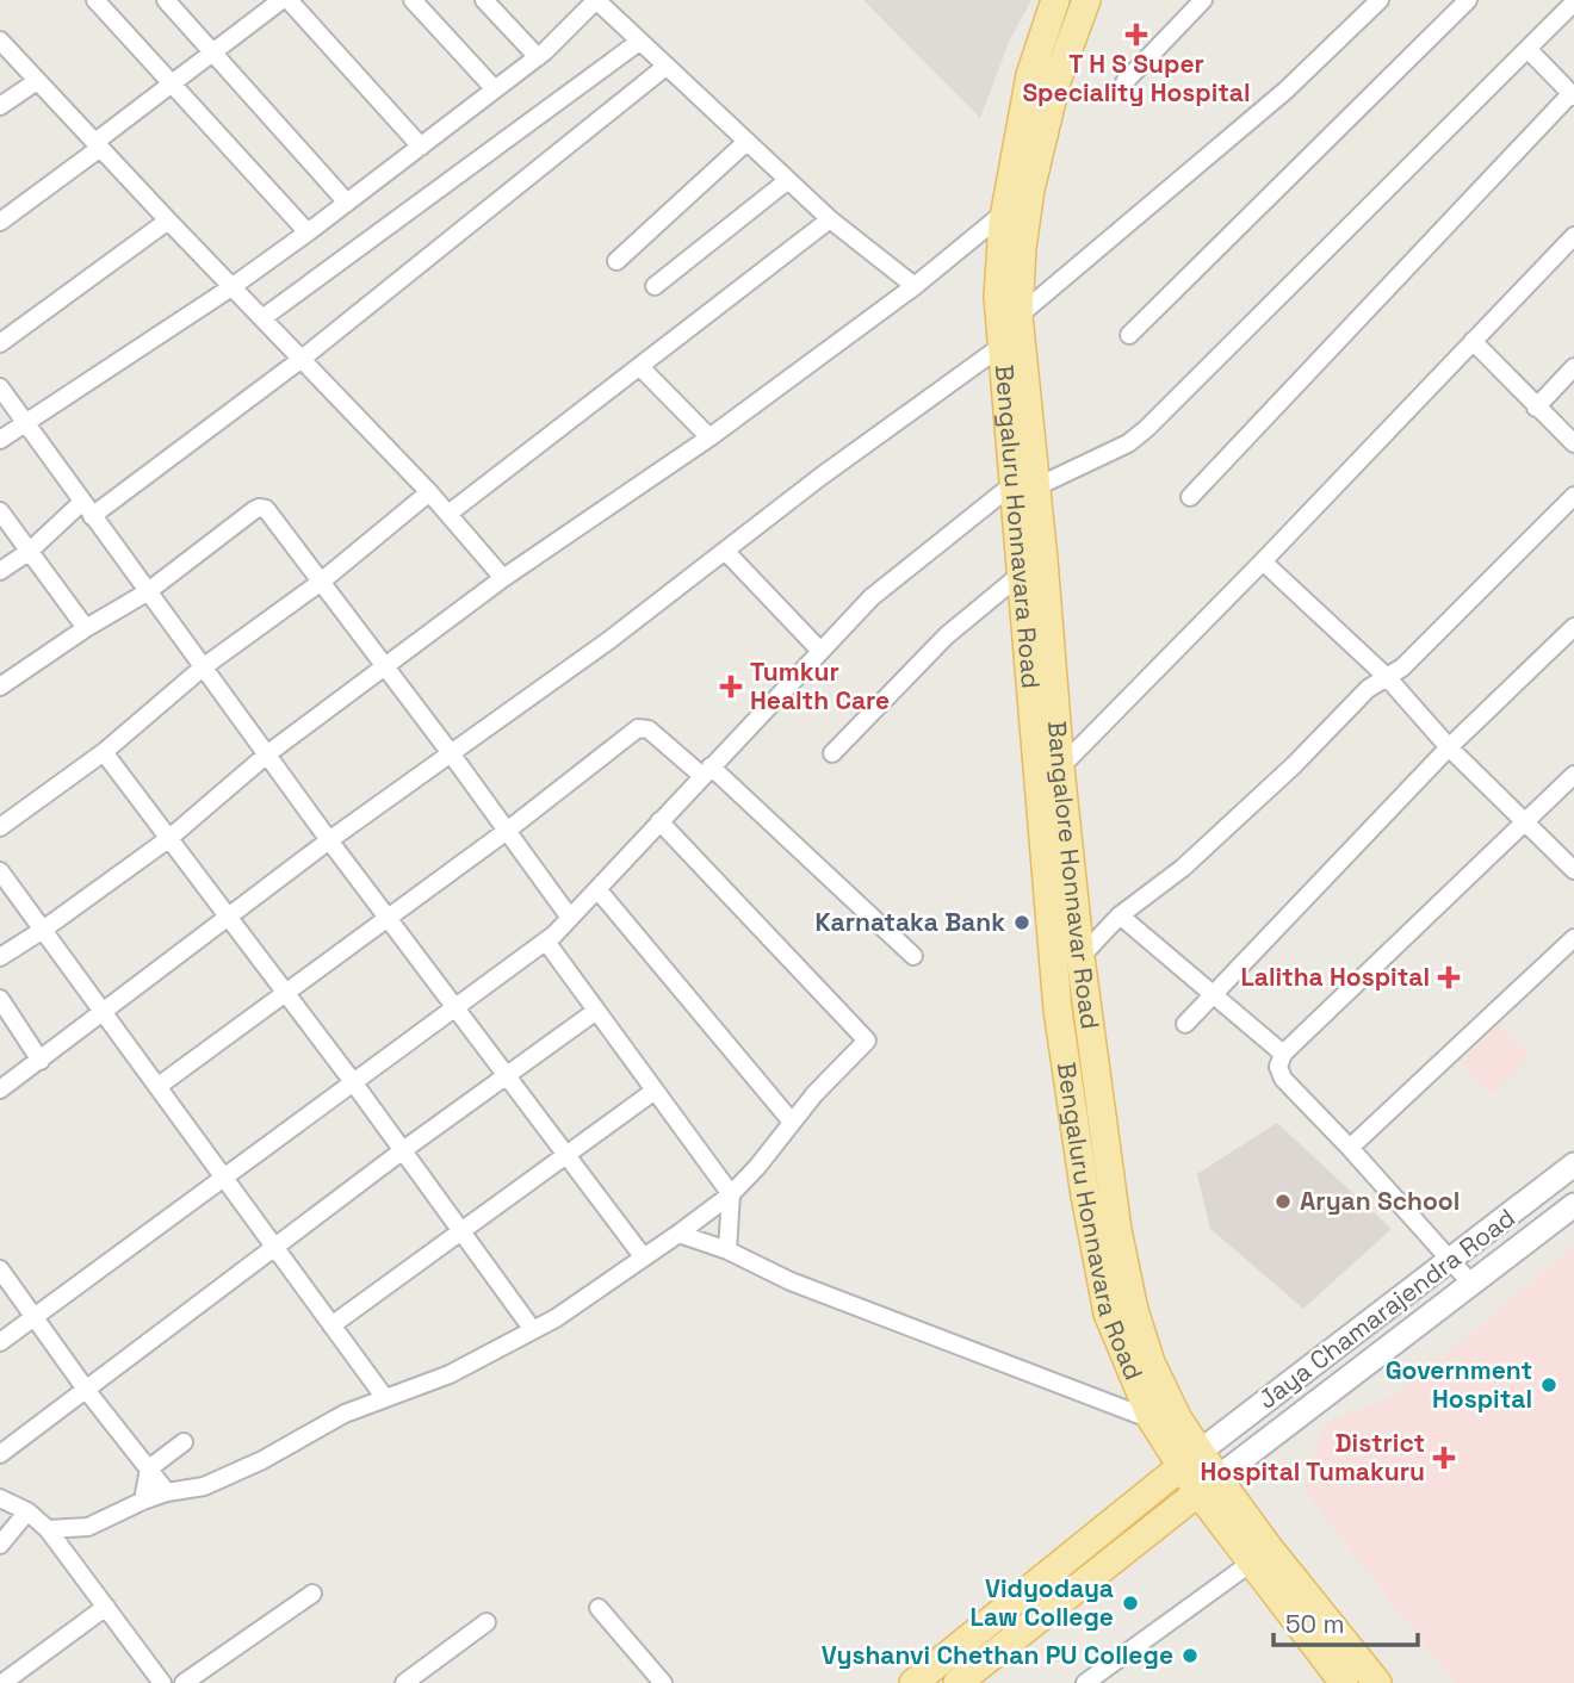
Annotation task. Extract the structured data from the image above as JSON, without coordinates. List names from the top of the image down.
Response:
{
  "streets": {
    "main road": ["Bengaluru Honnavara Road", "Bangalore Honnavar Road", "Jaya Chamarajendra Road"]
  },
  "crossings": [
    ["Bengaluru Honnavara Road", "Bangalore Honnavar Road"],
    ["Bengaluru Honnavara Road", "Jaya Chamarajendra Road"],
    ["Bangalore Honnavar Road", "Jaya Chamarajendra Road"]
  ],
  "places": {
    "health": [
      "T H S Super Speciality Hospital",
      "Tumkur Health Care",
      "Lalitha Hospital",
      "District Hospital Tumakuru"
    ],
    "other": [
      "Karnataka Bank",
      "Aryan School",
      "Government Hospital",
      "Vidyodaya Law College",
      "Vyshanvi Chethan PU College"
    ]
  },
  "scale_bar": "50 m"
}
